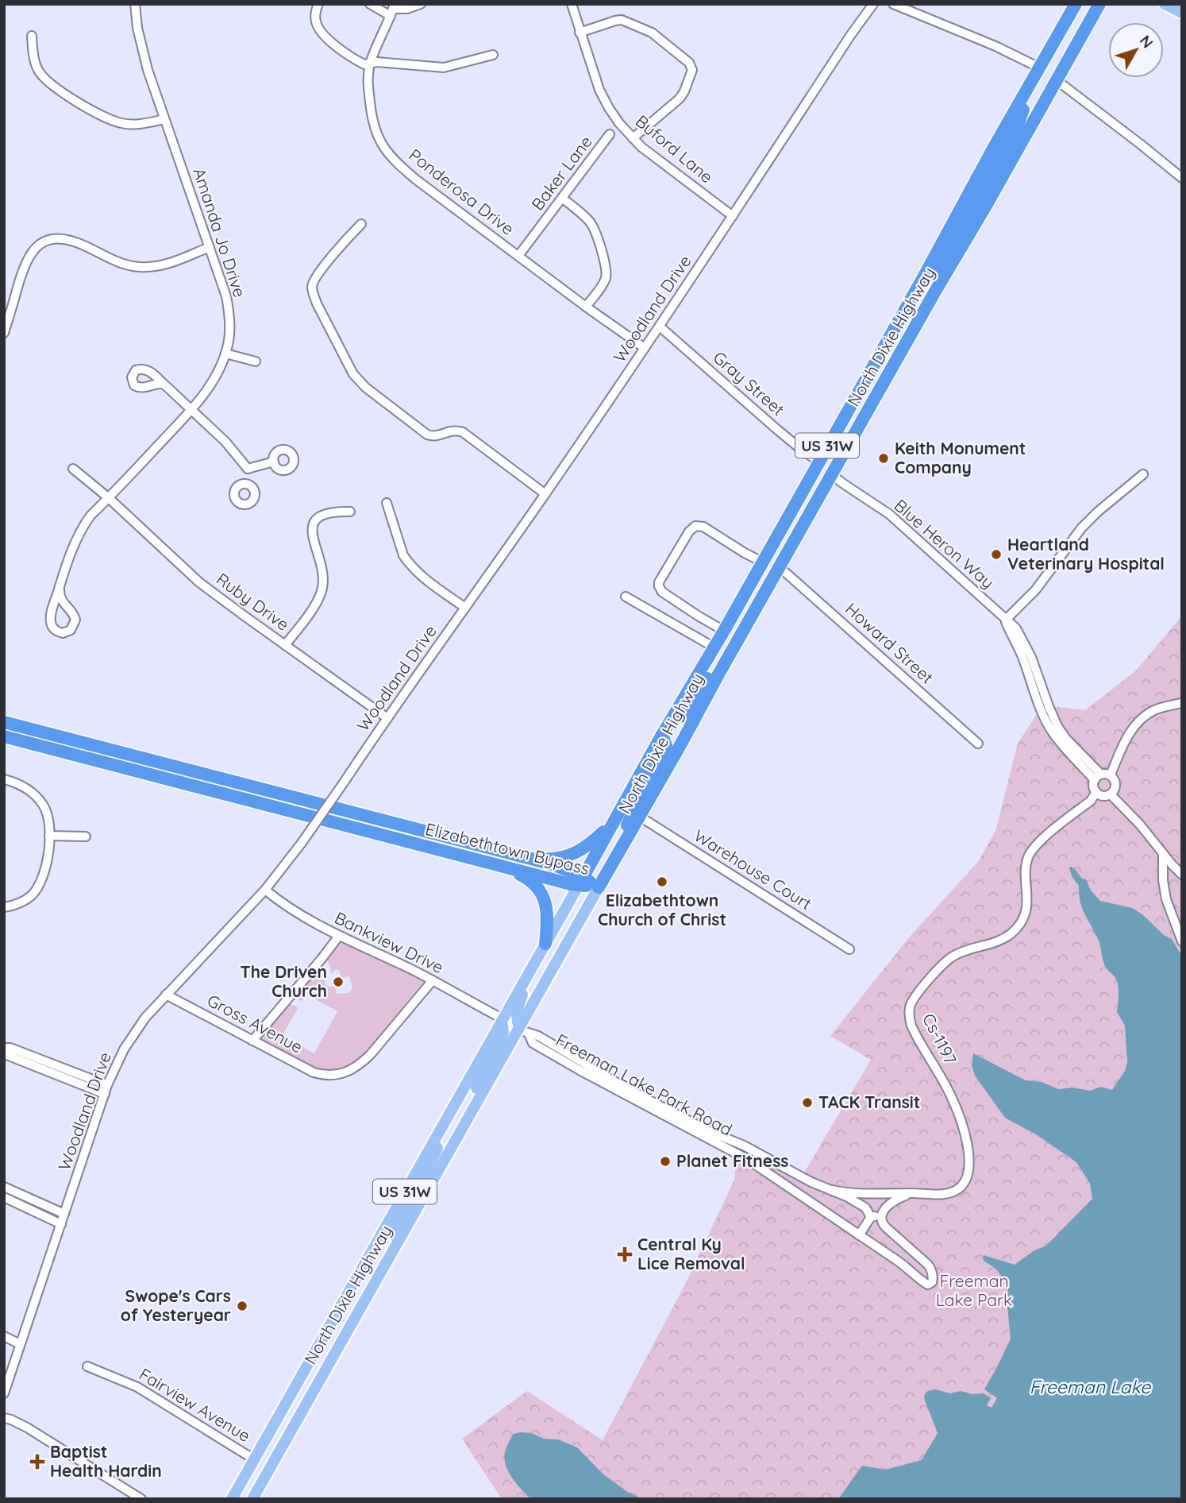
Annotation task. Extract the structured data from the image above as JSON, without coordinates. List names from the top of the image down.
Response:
{
  "streets": {
    "highway": ["North Dixie Highway", "US 31W", "Elizabethtown Bypass"],
    "street": [
      "Buford Lane",
      "Baker Lane",
      "Ponderosa Drive",
      "Amanda Jo Drive",
      "Woodland Drive",
      "Gray Street",
      "Blue Heron Way",
      "Ruby Drive",
      "Howard Street",
      "Warehouse Court",
      "Bankview Drive",
      "Gross Avenue",
      "Cs-1197",
      "Freeman Lake Park Road",
      "Fairview Avenue"
    ]
  },
  "crossings": [
    ["Buford Lane", "Woodland Drive"],
    ["Baker Lane", "Ponderosa Drive"],
    ["Ponderosa Drive", "Woodland Drive"],
    ["Amanda Jo Drive", "Ruby Drive"],
    ["Woodland Drive", "Gray Street"],
    ["Woodland Drive", "Ruby Drive"],
    ["Woodland Drive", "Bankview Drive"],
    ["Woodland Drive", "Gross Avenue"],
    ["North Dixie Highway", "Gray Street"],
    ["North Dixie Highway", "US 31W"],
    ["North Dixie Highway", "Blue Heron Way"],
    ["North Dixie Highway", "Howard Street"],
    ["North Dixie Highway", "Elizabethtown Bypass"],
    ["North Dixie Highway", "Warehouse Court"],
    ["North Dixie Highway", "Bankview Drive"],
    ["North Dixie Highway", "Freeman Lake Park Road"],
    ["North Dixie Highway", "Fairview Avenue"],
    ["US 31W", "Elizabethtown Bypass"],
    ["Blue Heron Way", "Cs-1197"],
    ["Bankview Drive", "Gross Avenue"],
    ["Cs-1197", "Freeman Lake Park Road"]
  ],
  "water": ["Freeman Lake"],
  "parks": ["Freeman Lake Park"],
  "places": {
    "other": [
      "Keith Monument Company",
      "Heartland Veterinary Hospital",
      "Elizabethtown Church of Christ",
      "The Driven Church",
      "TACK Transit",
      "Planet Fitness",
      "Swope's Cars of Yesteryear"
    ],
    "health": ["Central Ky Lice Removal", "Baptist Health Hardin"]
  },
  "north": "top right"
}
